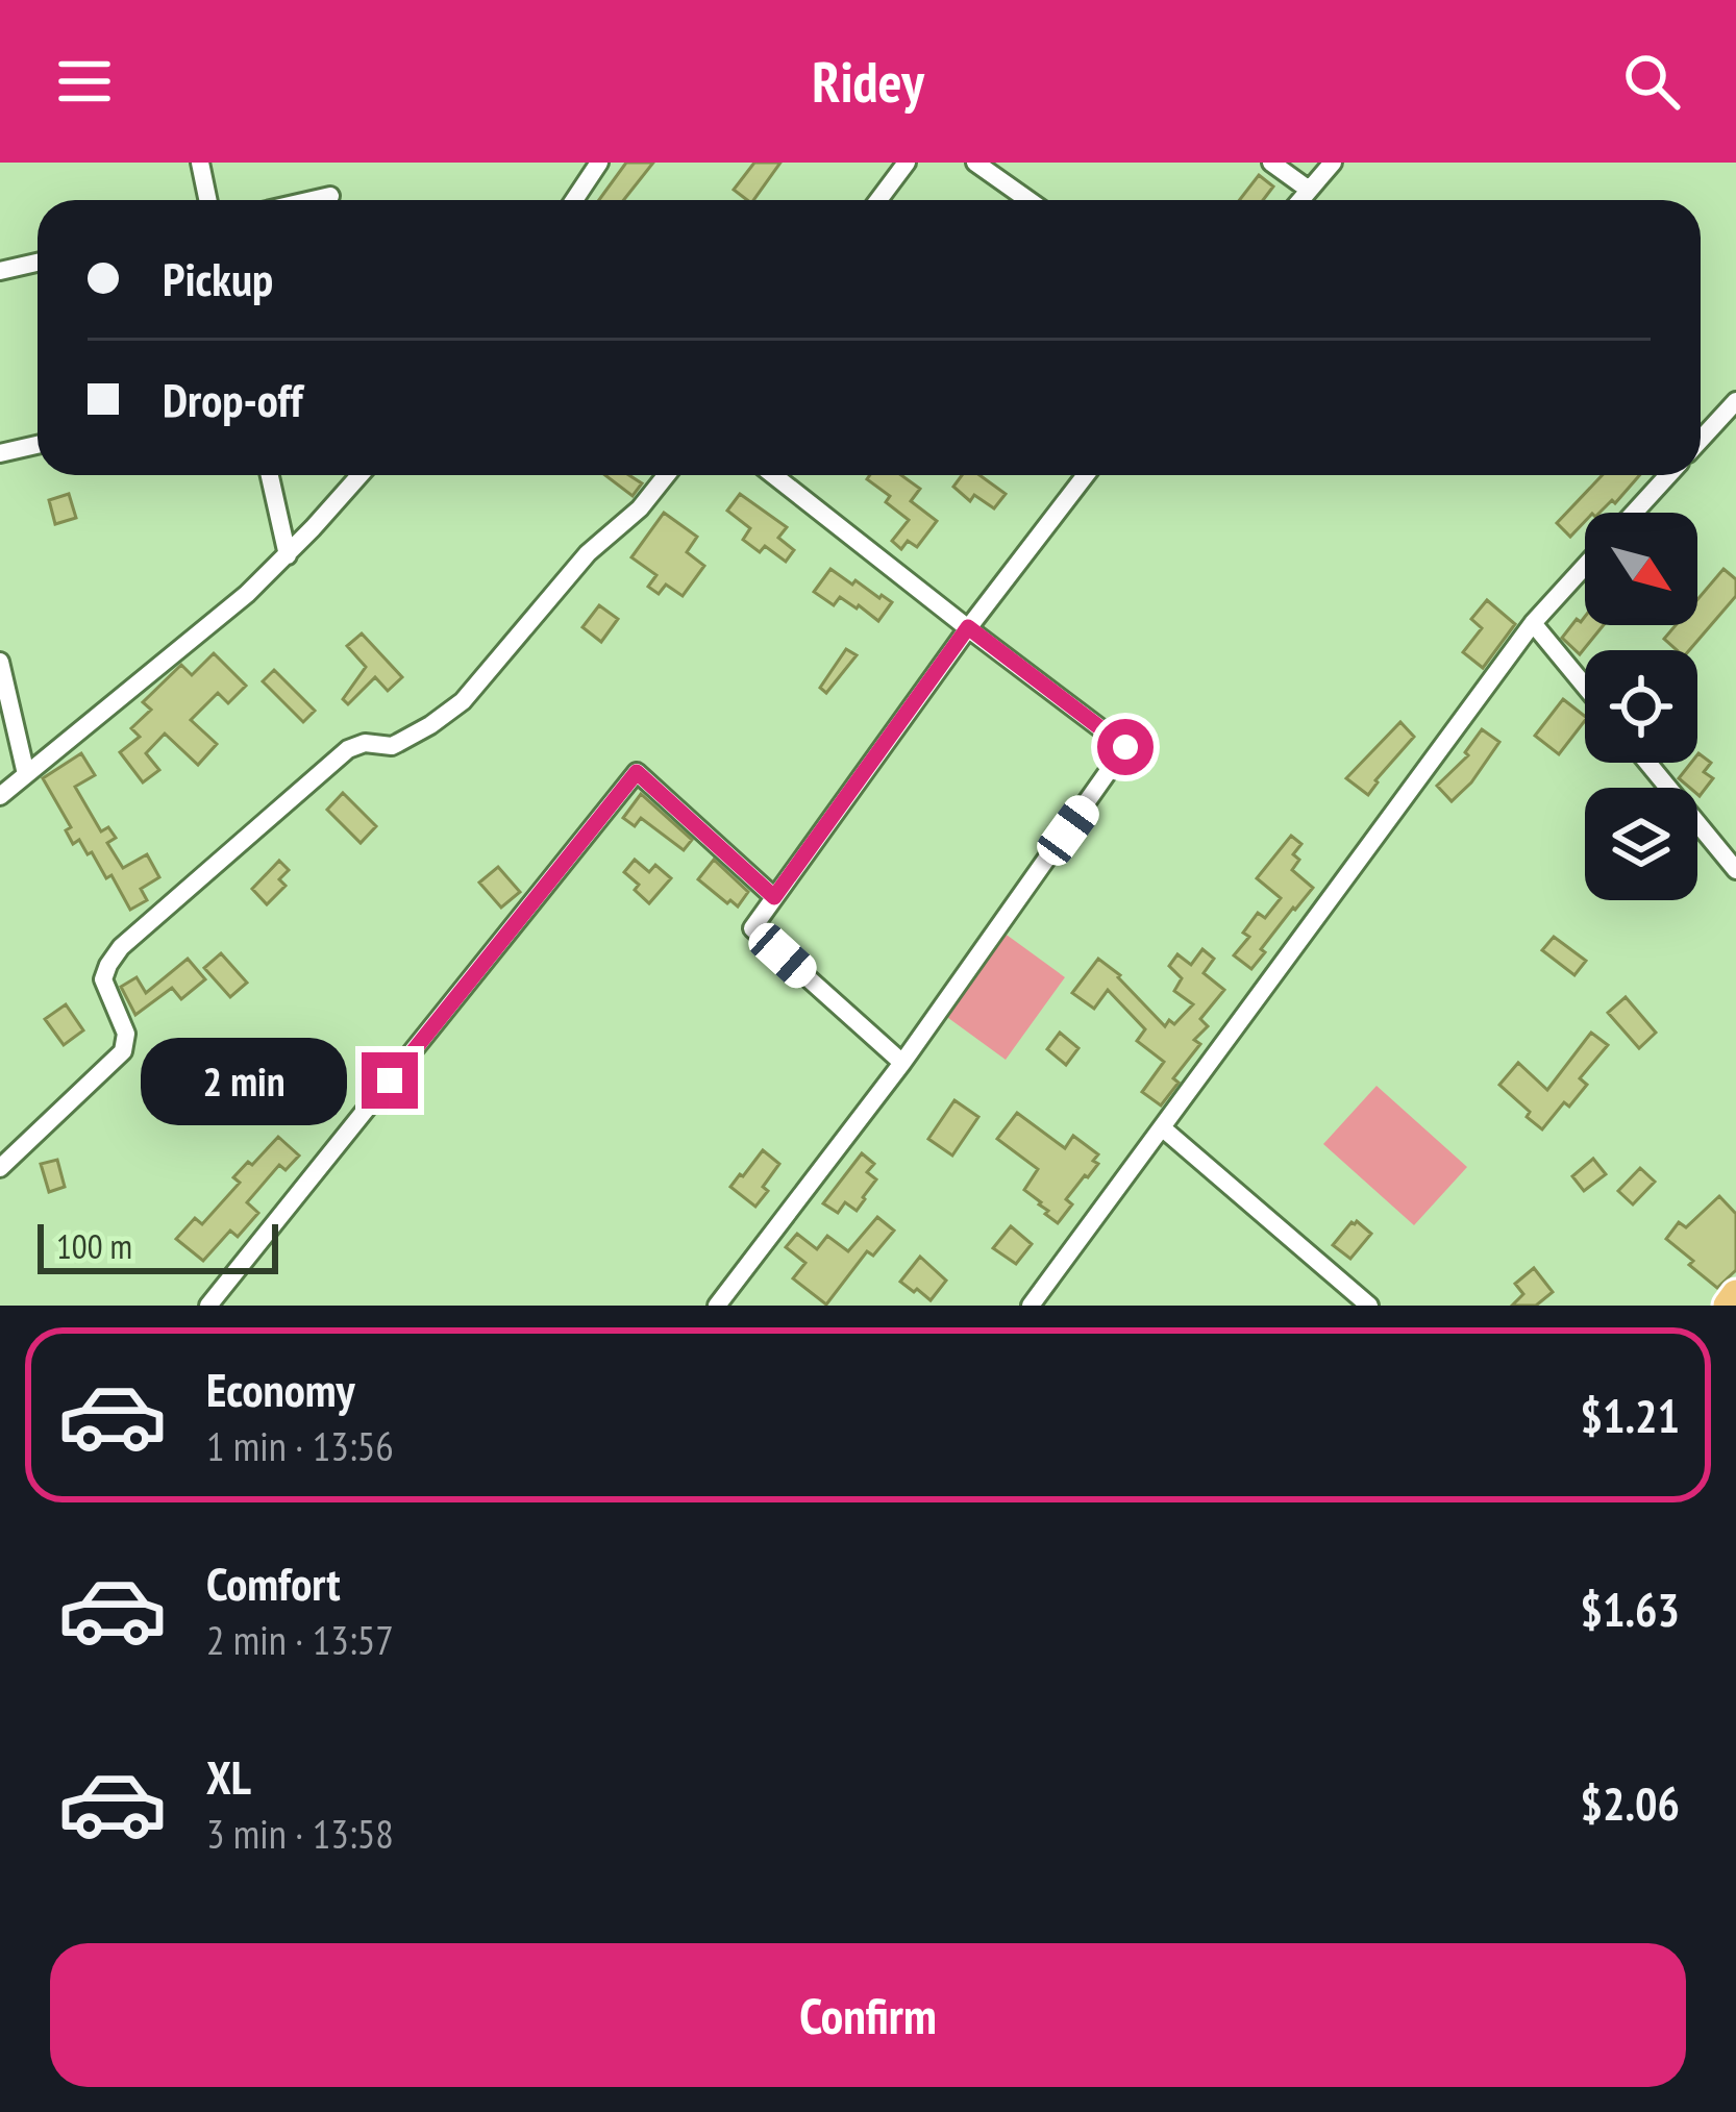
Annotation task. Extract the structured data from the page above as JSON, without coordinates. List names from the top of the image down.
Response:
{
  "scale_bar": "100 m",
  "north": "bottom right",
  "page": {
    "header": "Ridey",
    "banner": ["Pickup", "Drop-off"],
    "bubble": "2 min",
    "scale": "100 m",
    "list": [
      {
        "name": "Economy",
        "note": "1 min · 13:56",
        "value": "$1.21"
      },
      {
        "name": "Comfort",
        "note": "2 min · 13:57",
        "value": "$1.63"
      },
      {
        "name": "XL",
        "note": "3 min · 13:58",
        "value": "$2.06"
      }
    ],
    "buttons": "Confirm"
  }
}
